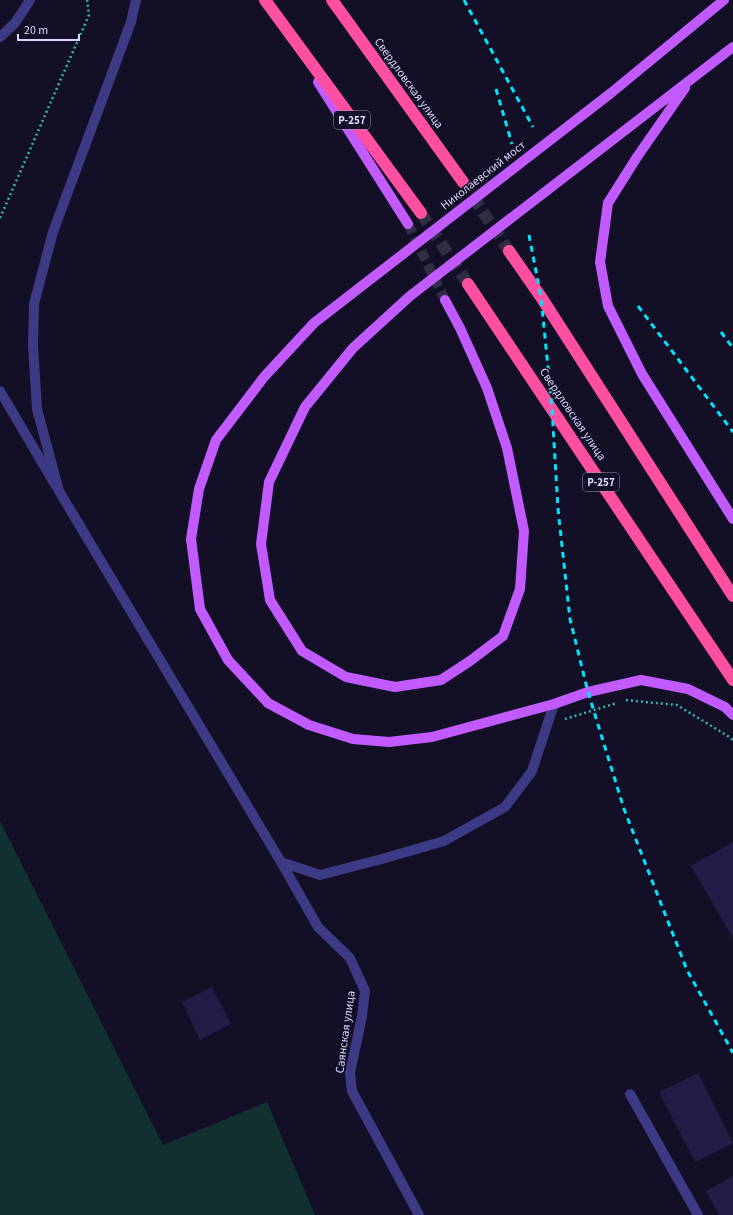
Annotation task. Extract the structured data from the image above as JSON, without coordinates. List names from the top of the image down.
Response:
{
  "streets": {
    "highway": ["Свердловская улица", "Р-257"],
    "main road": ["Николаевский мост"],
    "street": ["Саянская улица"]
  },
  "scale_bar": "20 m"
}
